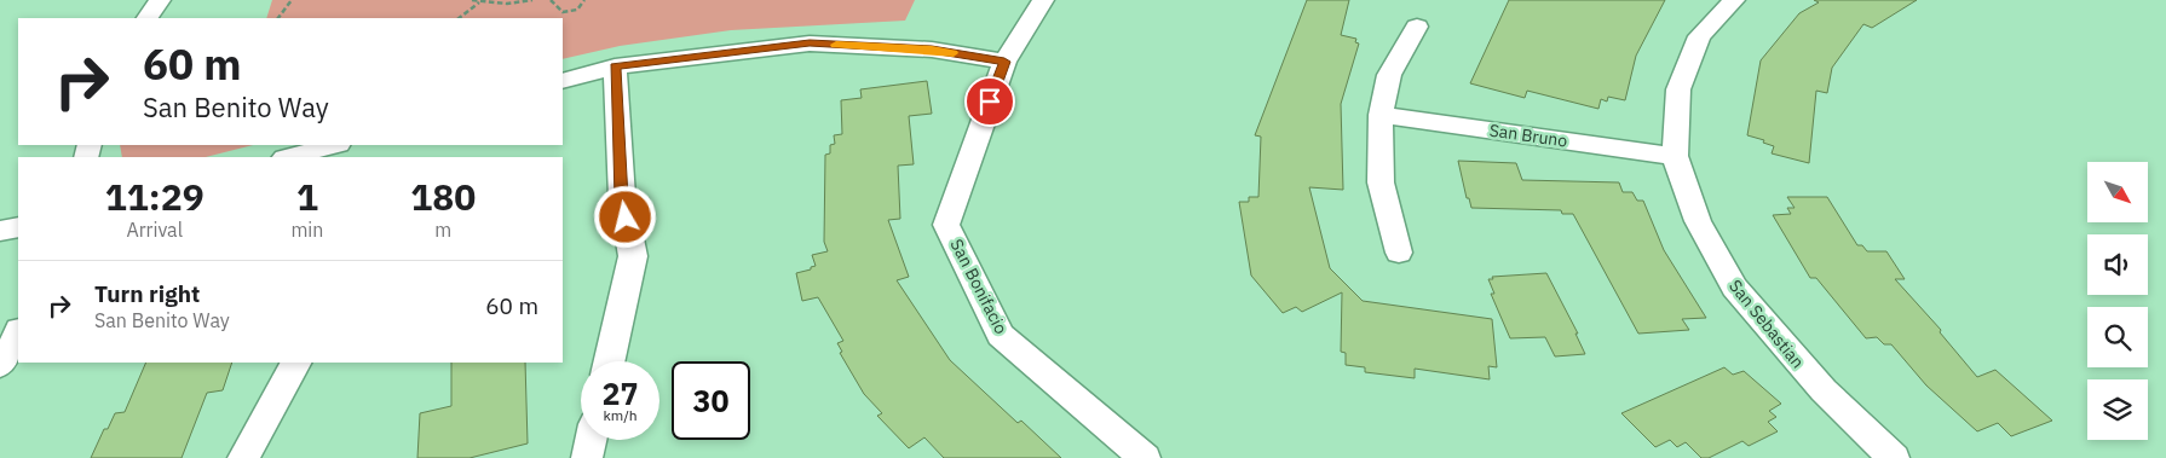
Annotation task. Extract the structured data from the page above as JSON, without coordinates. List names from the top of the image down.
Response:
{
  "streets": {
    "street": ["San Bruno", "San Bonifacio", "San Sebastian"]
  },
  "crossings": [
    ["San Bruno", "San Sebastian"]
  ],
  "north": "bottom right",
  "page": {
    "turn": ["60 m", "San Benito Way"],
    "eta": [
      "11:29",
      "Arrival",
      "1",
      "min",
      "180",
      "m"
    ],
    "list": [
      {
        "name": "Turn right",
        "note": "San Benito Way",
        "value": "60 m"
      }
    ],
    "speed": "27 km/h",
    "limit": "30"
  }
}
